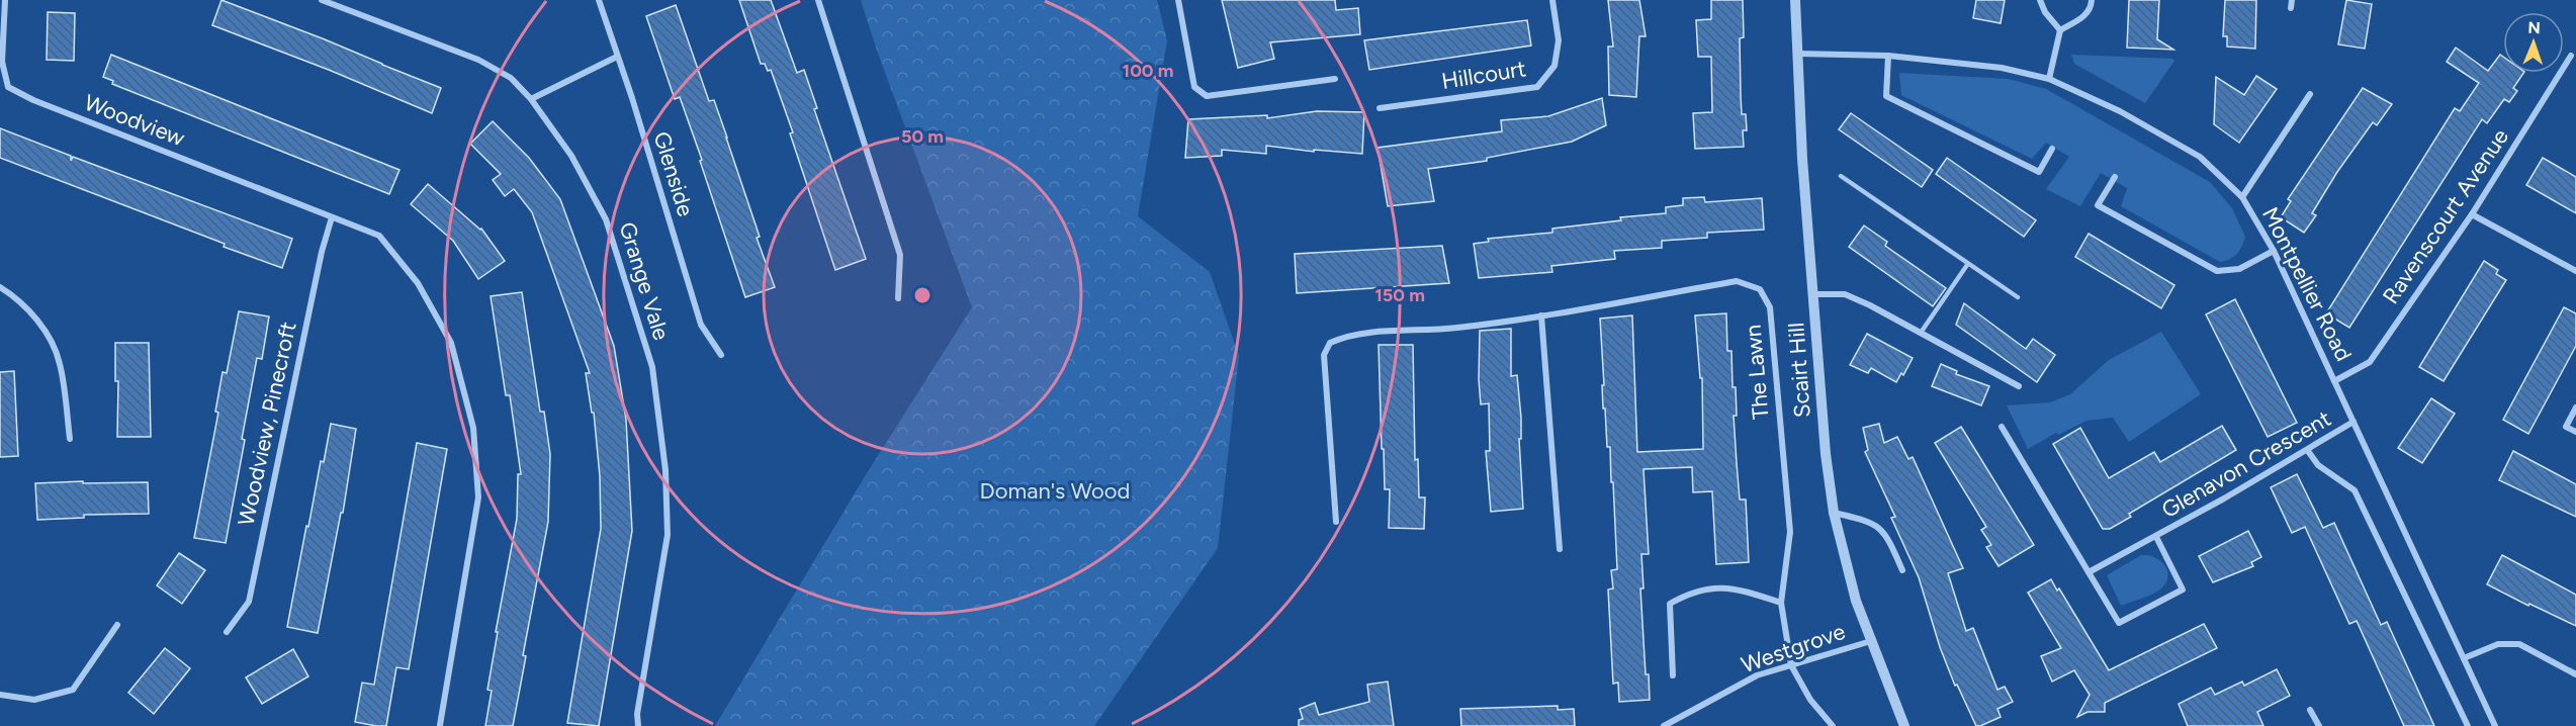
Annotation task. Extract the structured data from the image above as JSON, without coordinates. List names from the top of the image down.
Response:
{
  "streets": {
    "street": [
      "Hillcourt",
      "Woodview",
      "Glenside",
      "Ravenscourt Avenue",
      "Grange Vale",
      "Montpellier Road",
      "Scairt Hill",
      "The Lawn",
      "Woodview, Pinecroft",
      "Glenavon Crescent",
      "Westgrove"
    ]
  },
  "crossings": [
    ["Woodview", "Woodview, Pinecroft"],
    ["Ravenscourt Avenue", "Montpellier Road"],
    ["Montpellier Road", "Scairt Hill"],
    ["Montpellier Road", "Glenavon Crescent"],
    ["Scairt Hill", "Westgrove"],
    ["The Lawn", "Westgrove"]
  ],
  "parks": ["Doman's Wood"],
  "north": "top",
  "rings": ["100 m", "50 m", "150 m"]
}
